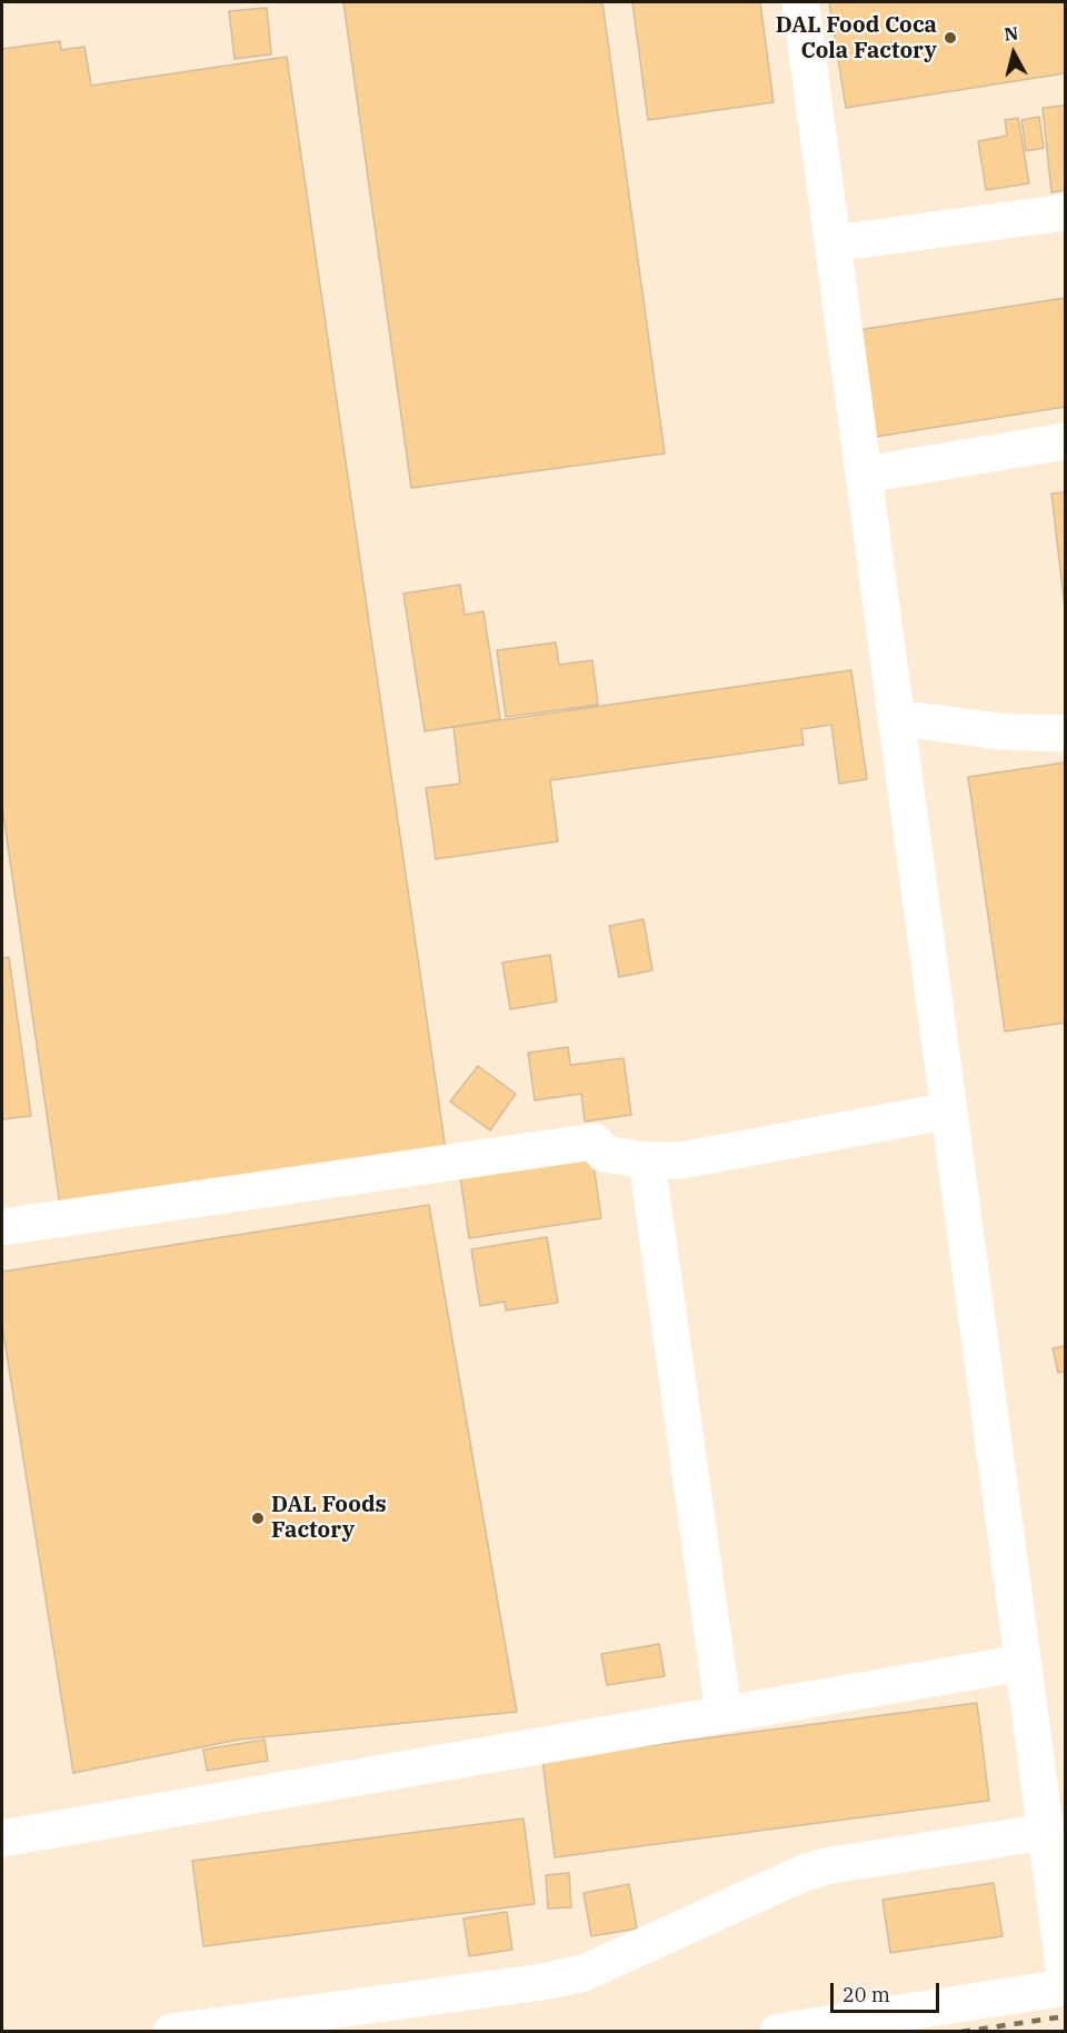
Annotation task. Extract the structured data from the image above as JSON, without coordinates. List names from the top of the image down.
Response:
{
  "places": ["DAL Food Coca Cola Factory", "DAL Foods Factory"],
  "scale_bar": "20 m",
  "north": "top"
}
